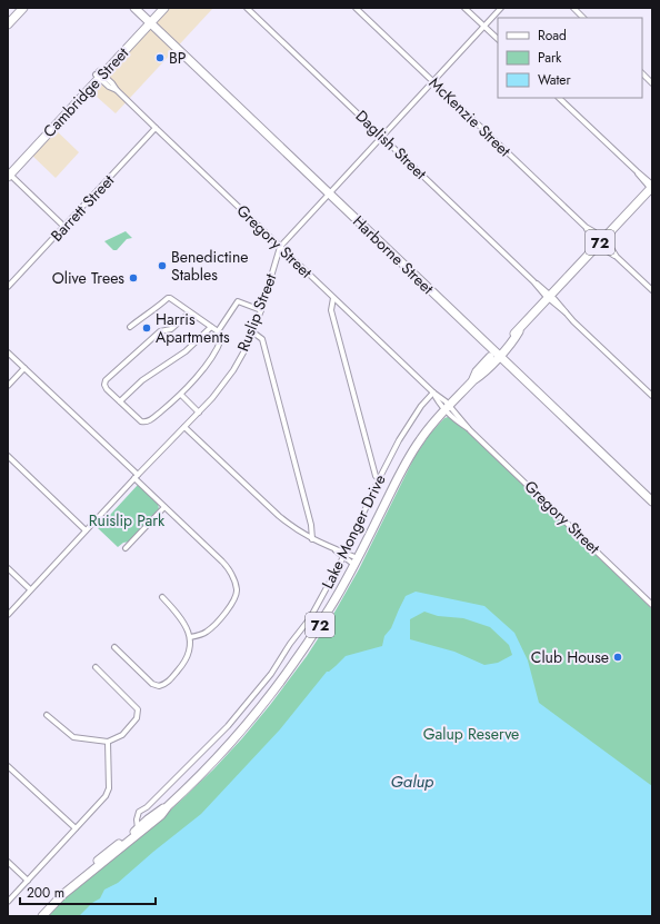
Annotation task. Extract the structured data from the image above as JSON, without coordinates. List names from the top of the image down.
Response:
{
  "streets": {
    "main road": [
      "Cambridge Street",
      "72",
      "Harborne Street",
      "Lake Monger Drive"
    ],
    "street": [
      "McKenzie Street",
      "Daglish Street",
      "Barrett Street",
      "Gregory Street",
      "Ruslip Street"
    ]
  },
  "crossings": [
    ["Cambridge Street", "Gregory Street"],
    ["Cambridge Street", "Harborne Street"],
    ["McKenzie Street", "72"],
    ["McKenzie Street", "Ruslip Street"],
    ["Daglish Street", "72"],
    ["Daglish Street", "Ruslip Street"],
    ["Barrett Street", "Gregory Street"],
    ["Gregory Street", "72"],
    ["Gregory Street", "Ruslip Street"],
    ["Gregory Street", "Lake Monger Drive"],
    ["72", "Harborne Street"],
    ["72", "Lake Monger Drive"],
    ["Harborne Street", "Ruslip Street"]
  ],
  "water": ["Galup"],
  "parks": ["Ruislip Park", "Galup Reserve"],
  "places": [
    "BP",
    "Benedictine Stables",
    "Olive Trees",
    "Harris Apartments",
    "Club House"
  ],
  "legend": ["Road", "Park", "Water"],
  "scale_bar": "200 m"
}
